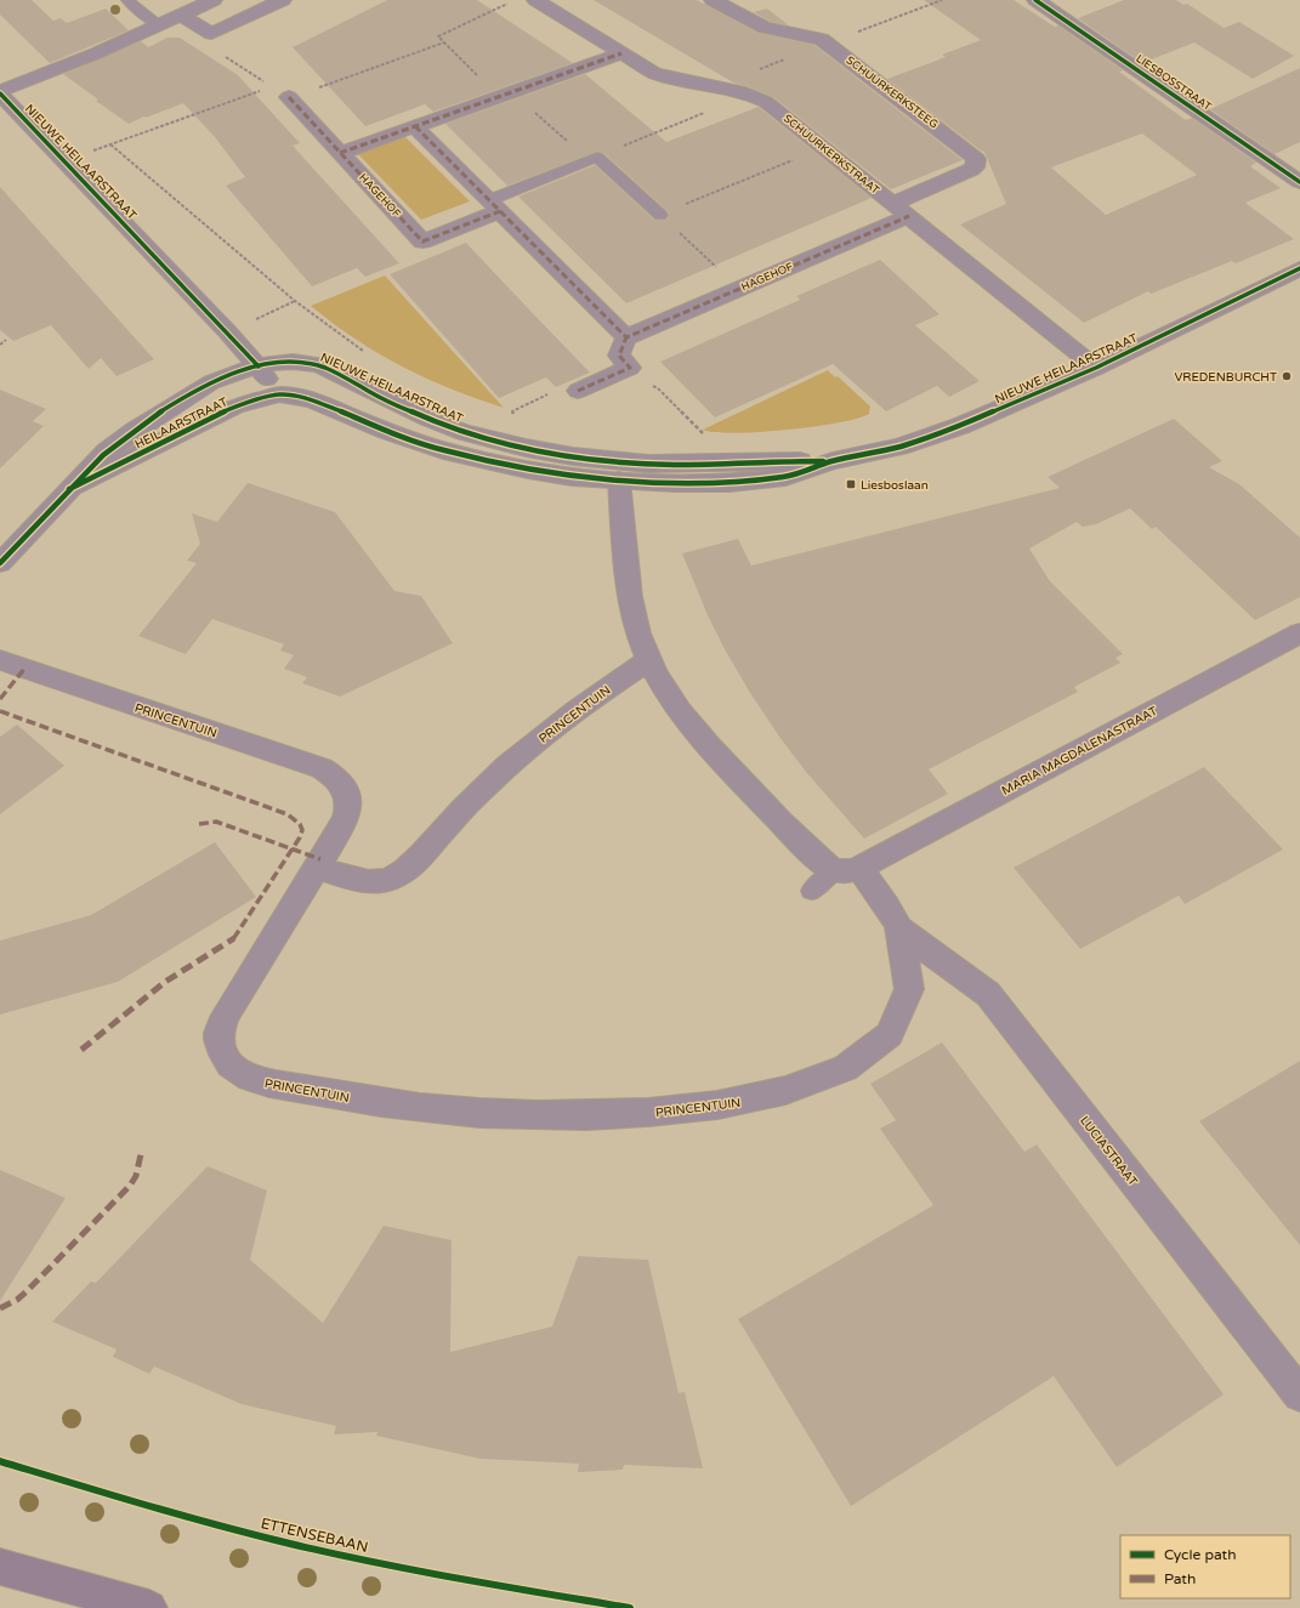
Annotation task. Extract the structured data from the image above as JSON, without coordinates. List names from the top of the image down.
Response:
{
  "streets": {
    "street": [
      "LIESBOSSTRAAT",
      "SCHUURKERKSTEEG",
      "SCHUURKERKSTRAAT",
      "NIEUWE HEILAARSTRAAT",
      "HAGEHOF",
      "HEILAARSTRAAT",
      "PRINCENTUIN",
      "MARIA MAGDALENASTRAAT",
      "LUCIASTRAAT"
    ],
    "cycle path": ["ETTENSEBAAN"]
  },
  "crossings": [
    ["SCHUURKERKSTEEG", "SCHUURKERKSTRAAT"],
    ["SCHUURKERKSTEEG", "HAGEHOF"],
    ["SCHUURKERKSTRAAT", "NIEUWE HEILAARSTRAAT"],
    ["SCHUURKERKSTRAAT", "HAGEHOF"],
    ["NIEUWE HEILAARSTRAAT", "HEILAARSTRAAT"],
    ["NIEUWE HEILAARSTRAAT", "PRINCENTUIN"],
    ["PRINCENTUIN", "MARIA MAGDALENASTRAAT"],
    ["PRINCENTUIN", "LUCIASTRAAT"]
  ],
  "places": {
    "other": ["VREDENBURCHT"],
    "transit": ["Liesboslaan"]
  },
  "legend": ["Cycle path", "Path"]
}
